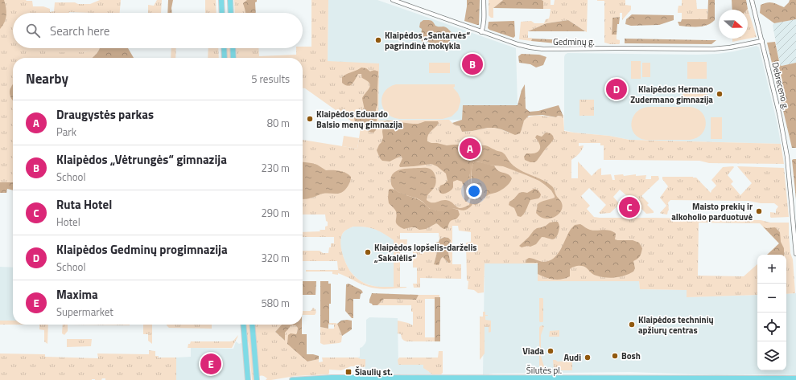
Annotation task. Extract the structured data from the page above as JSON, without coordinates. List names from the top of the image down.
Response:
{
  "streets": {
    "main road": ["Šilutės pl."],
    "street": ["Gedminų g.", "Debreceno g."]
  },
  "crossings": [
    ["Gedminų g.", "Debreceno g."]
  ],
  "places": {
    "other": [
      "Klaipėdos „Santarvės“ pagrindinė mokykla",
      "Klaipėdos Hermano Zudermano gimnazija",
      "Klaipėdos Eduardo Balsio menų gimnazija",
      "Maisto prekių ir alkoholio parduotuvė",
      "Klaipėdos lopšelis-darželis „Sakalėlis“",
      "Klaipėdos techninių apžiurų centras",
      "Viada",
      "Bosh",
      "Audi"
    ],
    "transit": ["Šiaulių st."]
  },
  "north": "right",
  "page": {
    "search": "Search here",
    "pins": [
      "B",
      "D",
      "A",
      "C",
      "E"
    ],
    "heading": ["Nearby", "5 results"],
    "list": [
      {
        "mark": "A",
        "name": "Draugystės parkas",
        "note": "Park",
        "value": "80 m"
      },
      {
        "mark": "B",
        "name": "Klaipėdos „Vėtrungės“ gimnazija",
        "note": "School",
        "value": "230 m"
      },
      {
        "mark": "C",
        "name": "Ruta Hotel",
        "note": "Hotel",
        "value": "290 m"
      },
      {
        "mark": "D",
        "name": "Klaipėdos Gedminų progimnazija",
        "note": "School",
        "value": "320 m"
      },
      {
        "mark": "E",
        "name": "Maxima",
        "note": "Supermarket",
        "value": "580 m"
      }
    ],
    "map_buttons": ["+", "−"]
  }
}
